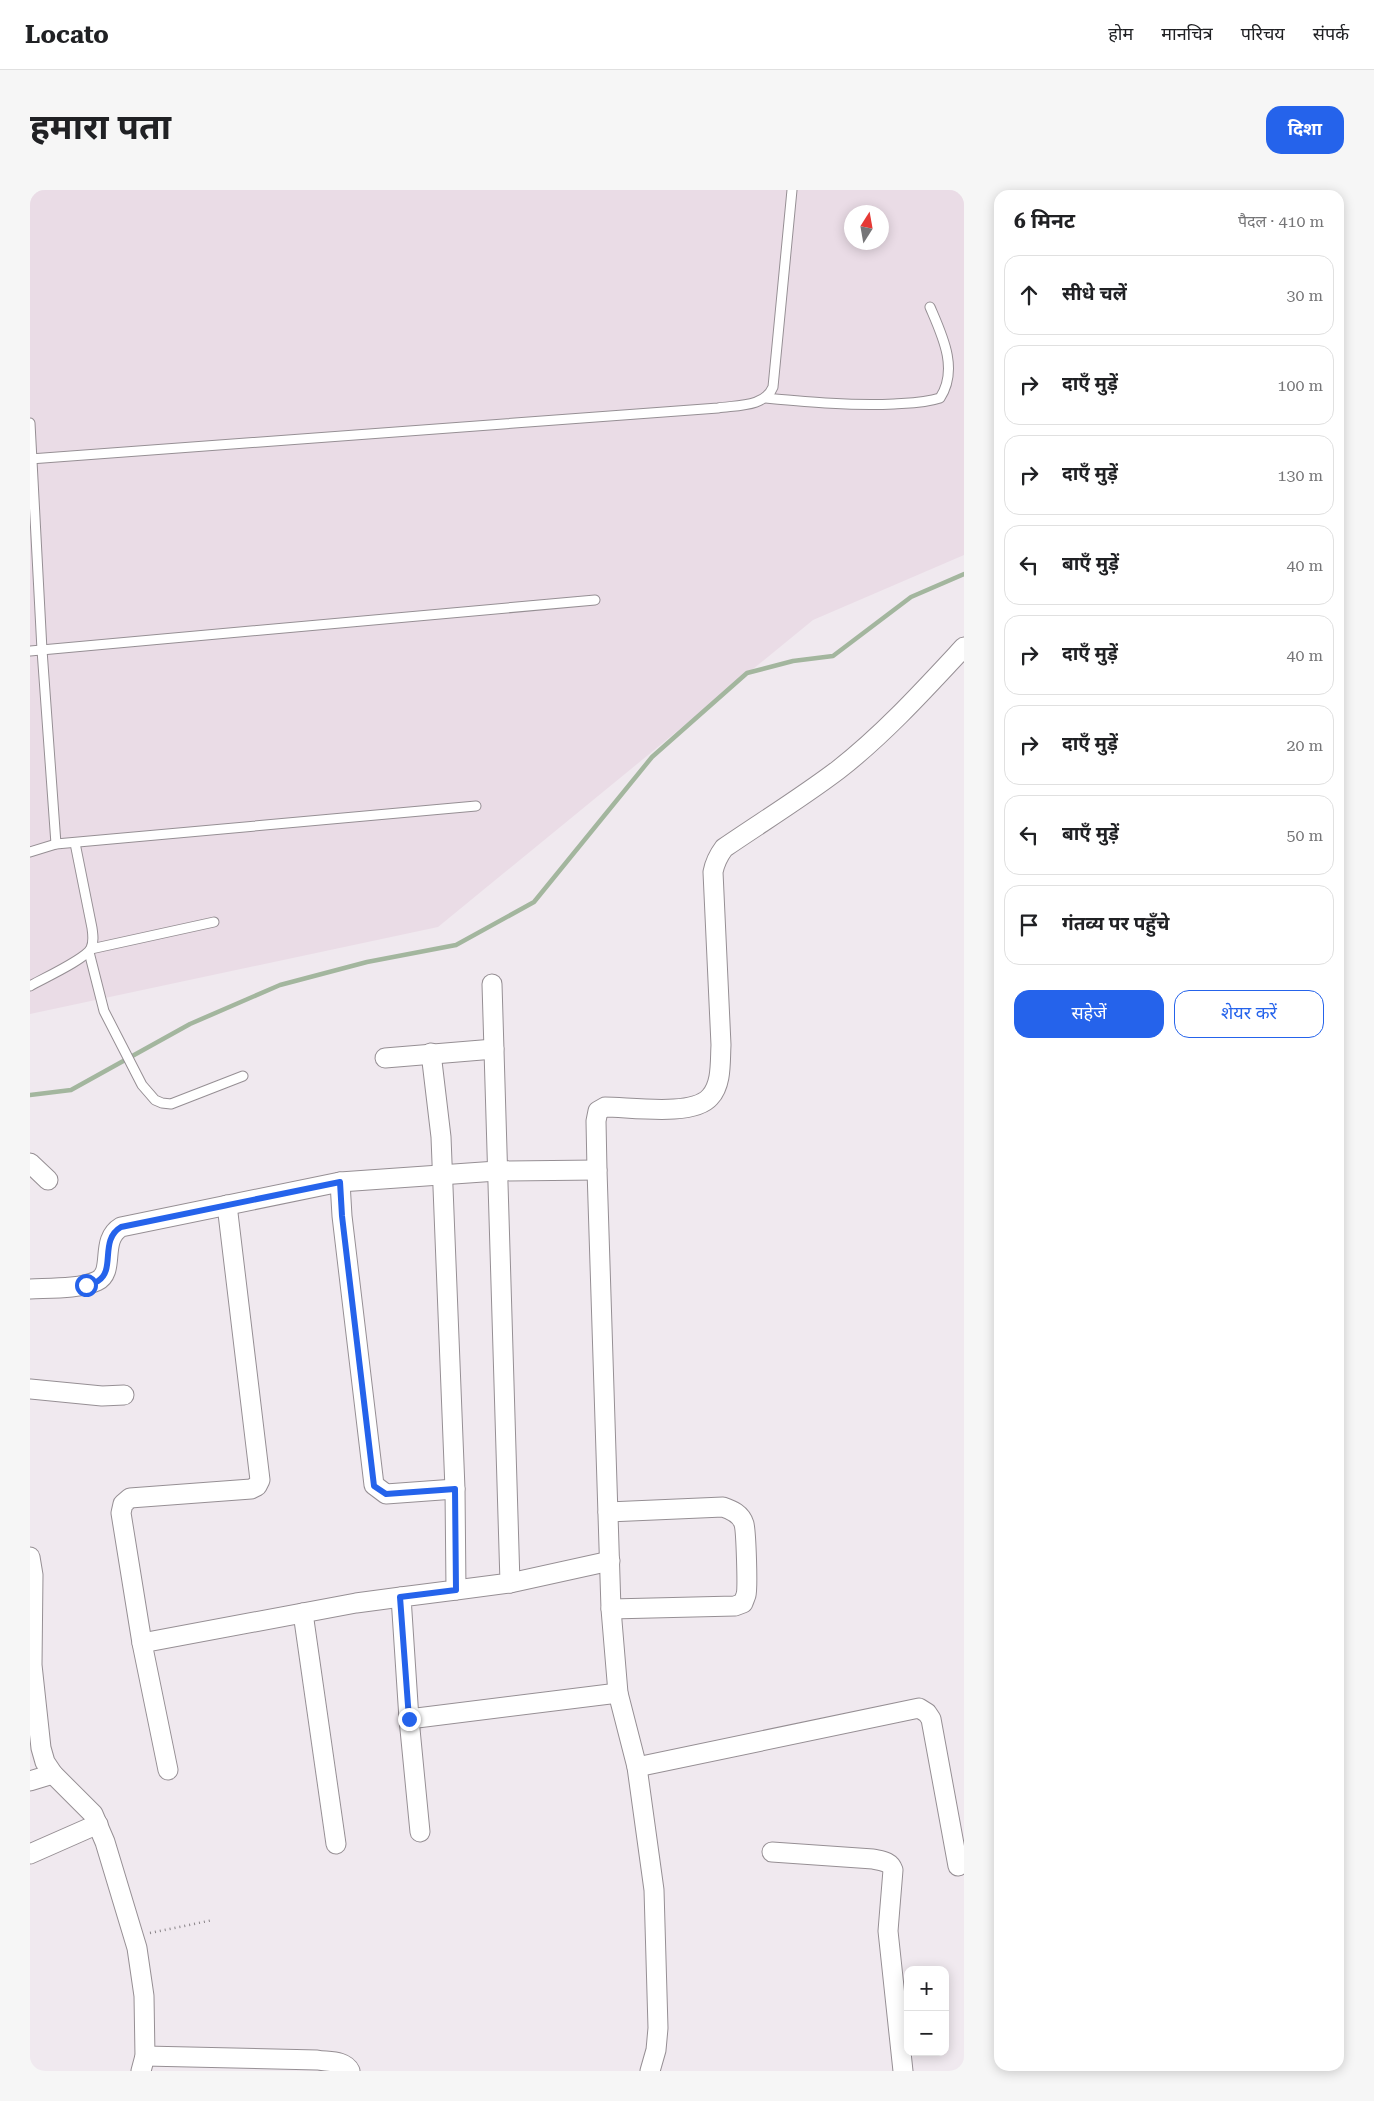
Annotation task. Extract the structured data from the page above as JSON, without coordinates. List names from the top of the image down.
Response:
{
  "north": "top",
  "page": {
    "header": "Locato",
    "nav": [
      "होम",
      "मानचित्र",
      "परिचय",
      "संपर्क"
    ],
    "buttons": [
      "दिशा",
      ["सहेजें", "शेयर करें"]
    ],
    "title": "हमारा पता",
    "heading": ["6 मिनट", "पैदल · 410 m"],
    "list": [
      ["सीधे चलें", "30 m"],
      ["दाएँ मुड़ें", "100 m"],
      ["दाएँ मुड़ें", "130 m"],
      ["बाएँ मुड़ें", "40 m"],
      ["दाएँ मुड़ें", "40 m"],
      ["दाएँ मुड़ें", "20 m"],
      ["बाएँ मुड़ें", "50 m"],
      "गंतव्य पर पहुँचे"
    ],
    "map_buttons": ["+", "−"]
  }
}
